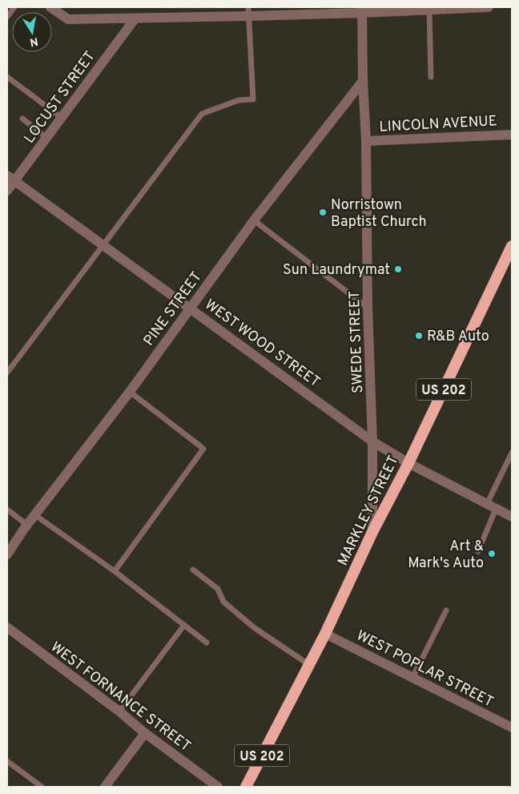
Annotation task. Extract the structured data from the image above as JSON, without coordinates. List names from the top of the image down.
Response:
{
  "streets": {
    "highway": ["US 202", "MARKLEY STREET"],
    "street": [
      "LOCUST STREET",
      "LINCOLN AVENUE",
      "PINE STREET",
      "SWEDE STREET",
      "WEST WOOD STREET",
      "WEST POPLAR STREET",
      "WEST FORNANCE STREET"
    ]
  },
  "crossings": [
    ["LOCUST STREET", "WEST WOOD STREET"],
    ["LINCOLN AVENUE", "SWEDE STREET"],
    ["PINE STREET", "SWEDE STREET"],
    ["PINE STREET", "WEST WOOD STREET"],
    ["SWEDE STREET", "WEST WOOD STREET"],
    ["SWEDE STREET", "MARKLEY STREET"],
    ["WEST WOOD STREET", "MARKLEY STREET"],
    ["MARKLEY STREET", "WEST POPLAR STREET"]
  ],
  "places": [
    "Norristown Baptist Church",
    "Sun Laundrymat",
    "R&B Auto",
    "Art & Mark's Auto"
  ],
  "north": "bottom"
}
